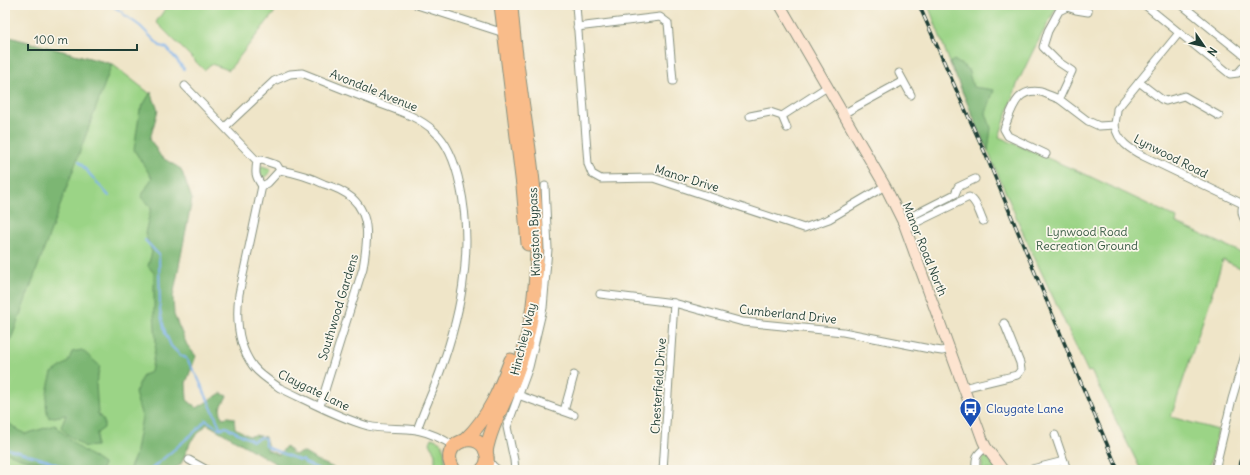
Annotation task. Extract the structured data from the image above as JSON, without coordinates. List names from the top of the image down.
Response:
{
  "streets": {
    "highway": ["Kingston Bypass"],
    "street": [
      "Avondale Avenue",
      "Lynwood Road",
      "Manor Drive",
      "Manor Road North",
      "Southwood Gardens",
      "Cumberland Drive",
      "Hinchley Way",
      "Chesterfield Drive",
      "Claygate Lane"
    ]
  },
  "crossings": [
    ["Avondale Avenue", "Claygate Lane"],
    ["Manor Drive", "Manor Road North"],
    ["Kingston Bypass", "Claygate Lane"],
    ["Manor Road North", "Cumberland Drive"],
    ["Southwood Gardens", "Claygate Lane"],
    ["Cumberland Drive", "Chesterfield Drive"]
  ],
  "parks": ["Lynwood Road Recreation Ground"],
  "places": {
    "bus stop": ["Claygate Lane"]
  },
  "scale_bar": "100 m",
  "north": "bottom right"
}
